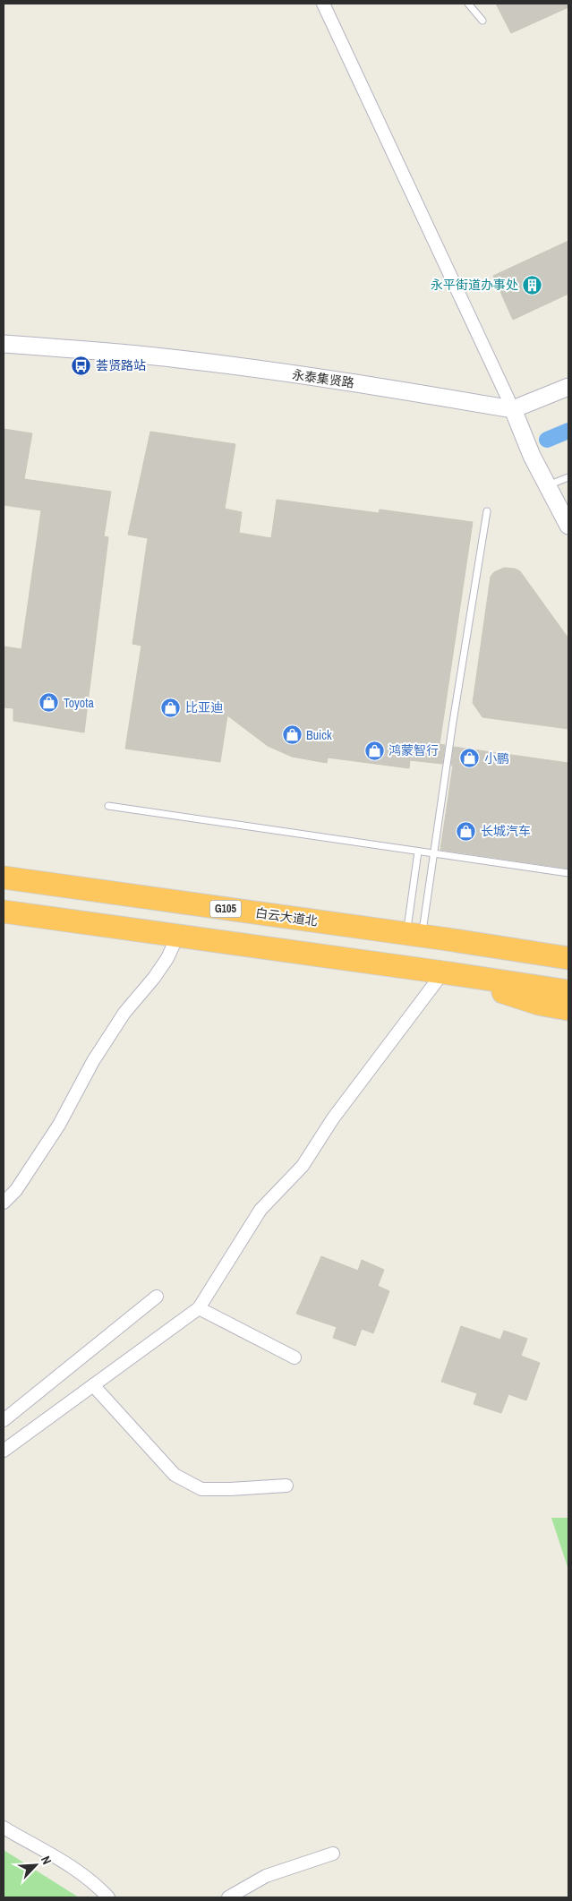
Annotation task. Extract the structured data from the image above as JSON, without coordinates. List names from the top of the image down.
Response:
{
  "streets": {
    "highway": ["G105", "白云大道北"],
    "street": ["永泰集贤路"]
  },
  "crossings": [
    ["G105", "白云大道北"]
  ],
  "places": {
    "building": ["永平街道办事处"],
    "bus stop": ["荟贤路站"],
    "shop": [
      "Toyota",
      "比亚迪",
      "Buick",
      "鸿蒙智行",
      "小鹏",
      "长城汽车"
    ]
  },
  "north": "top right"
}
